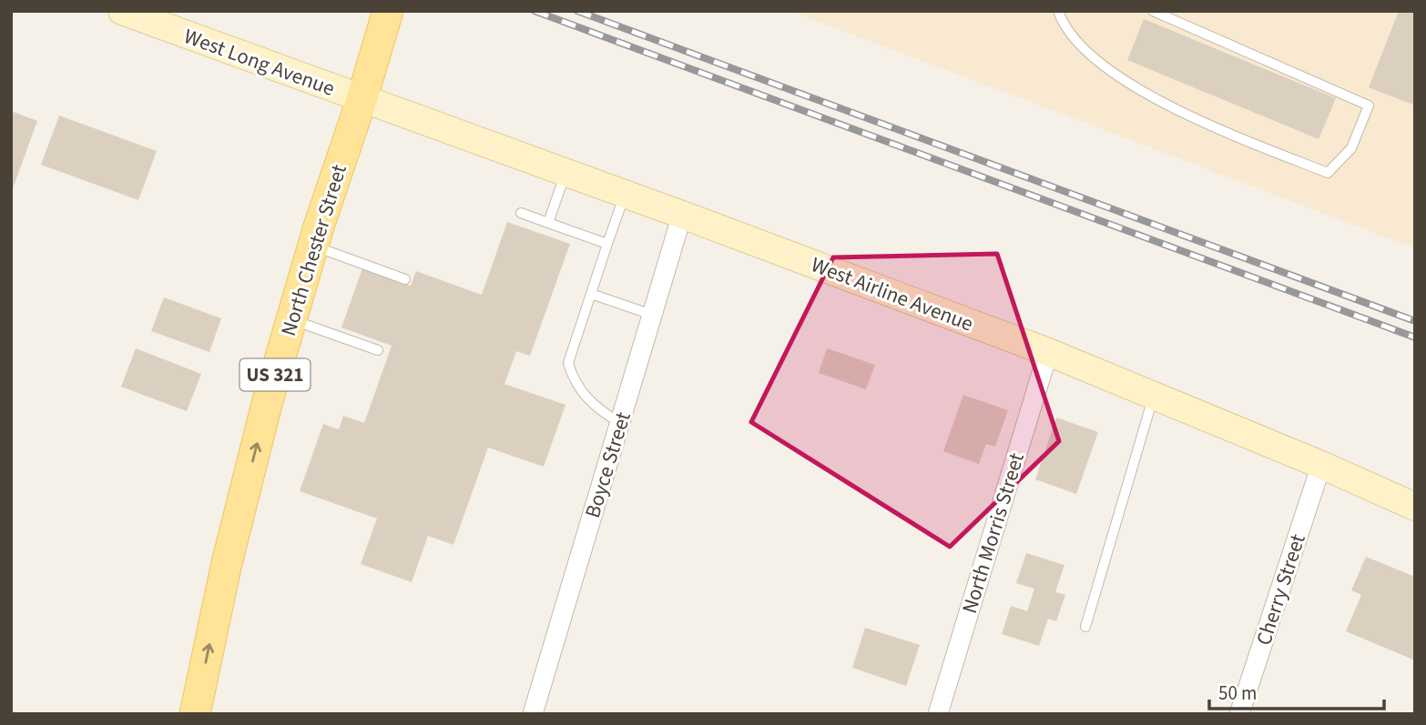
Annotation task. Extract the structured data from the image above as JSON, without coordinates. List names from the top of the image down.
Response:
{
  "streets": {
    "main road": [
      "West Long Avenue",
      "North Chester Street",
      "West Airline Avenue",
      "US 321"
    ],
    "street": ["Boyce Street", "North Morris Street", "Cherry Street"]
  },
  "crossings": [
    ["West Long Avenue", "North Chester Street"],
    ["West Long Avenue", "West Airline Avenue"],
    ["North Chester Street", "West Airline Avenue"],
    ["West Airline Avenue", "Boyce Street"],
    ["West Airline Avenue", "North Morris Street"],
    ["West Airline Avenue", "Cherry Street"]
  ],
  "one_way": ["North Chester Street"],
  "scale_bar": "50 m"
}
